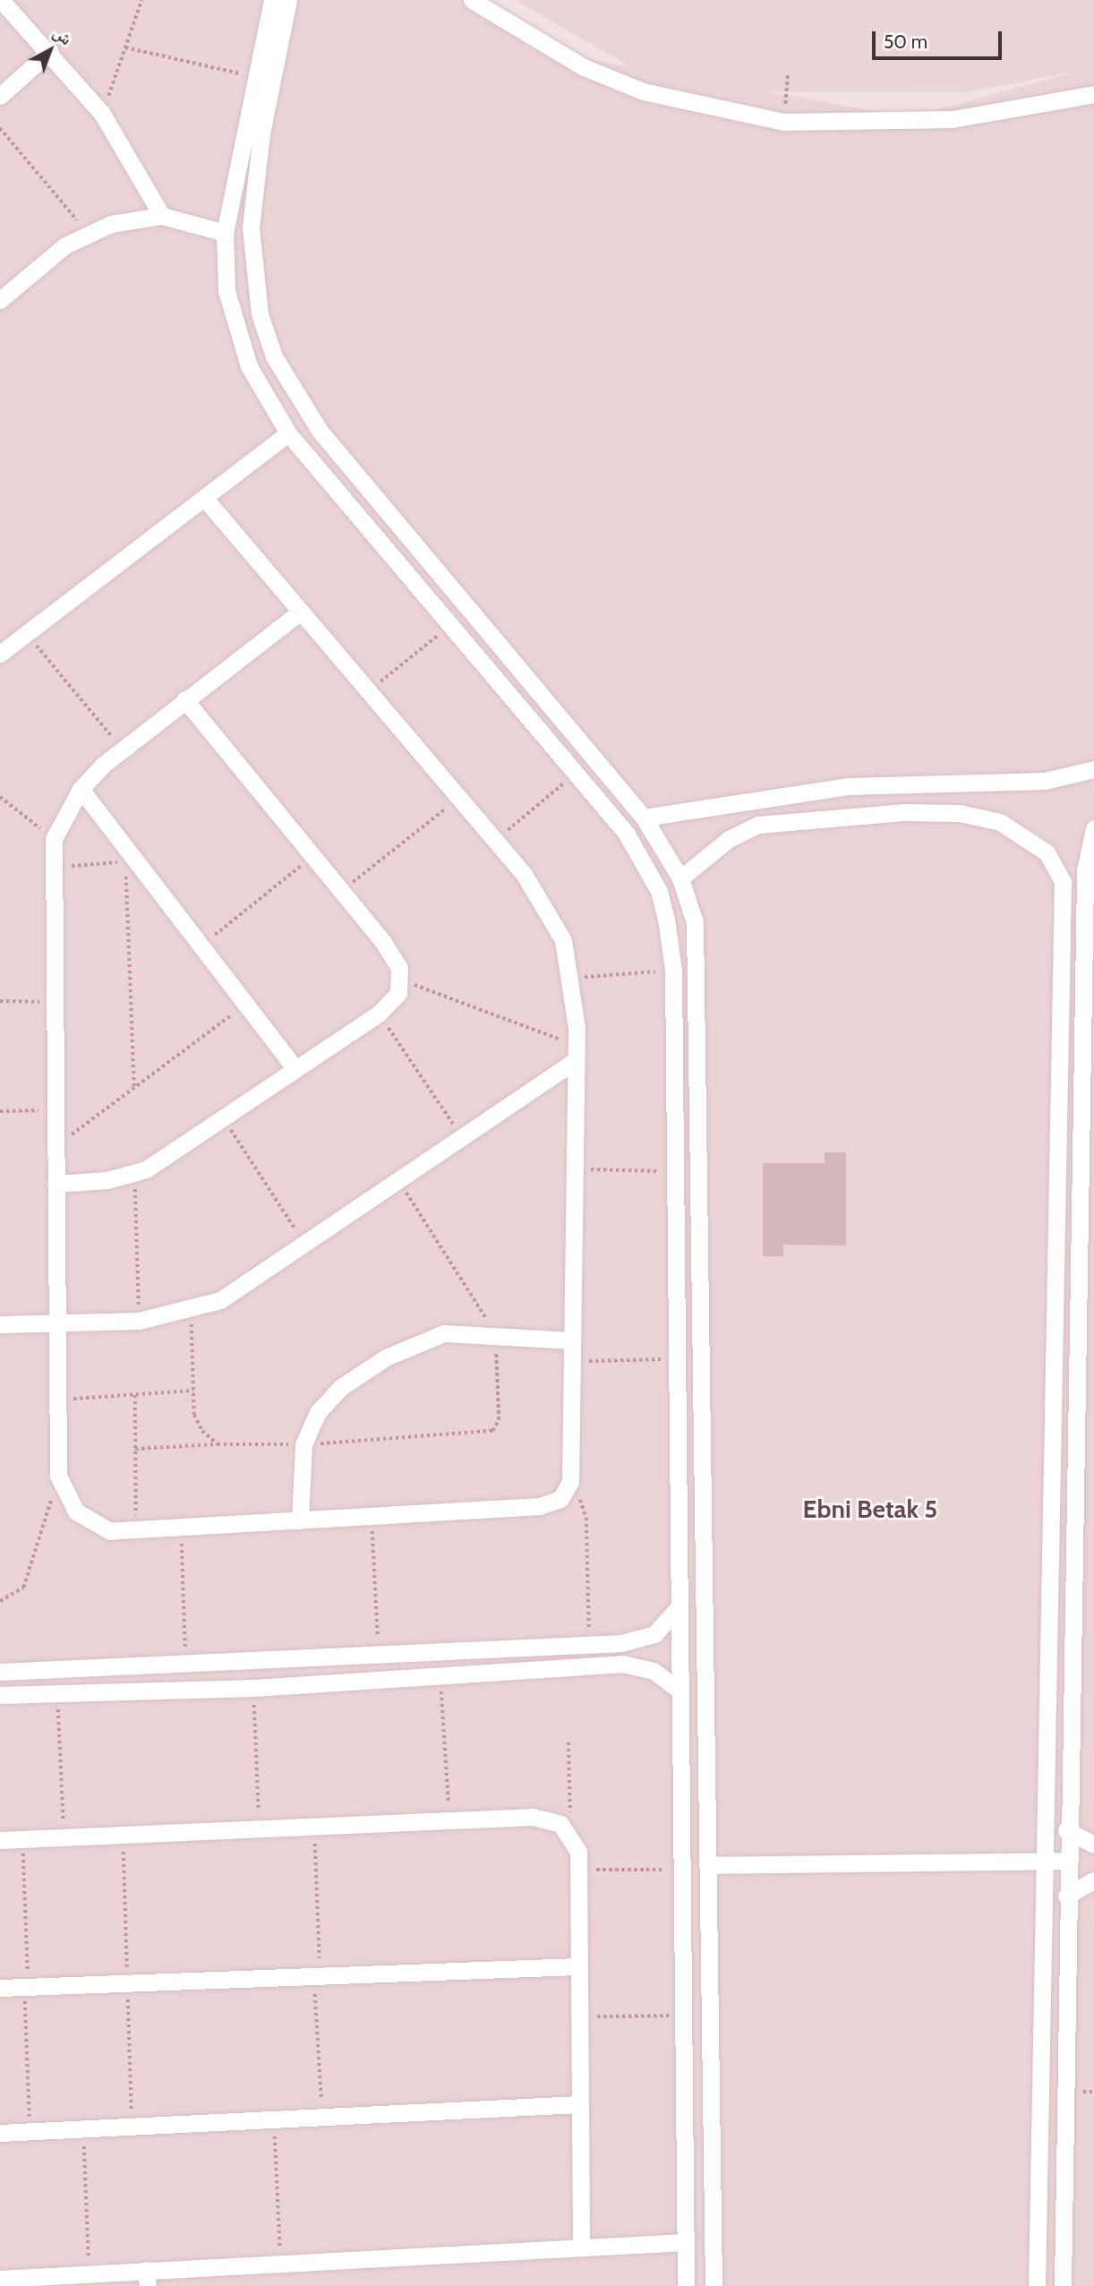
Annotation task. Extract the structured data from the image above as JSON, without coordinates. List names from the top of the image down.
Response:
{
  "districts": ["Ebni Betak 5"],
  "scale_bar": "50 m",
  "north": "top right"
}
